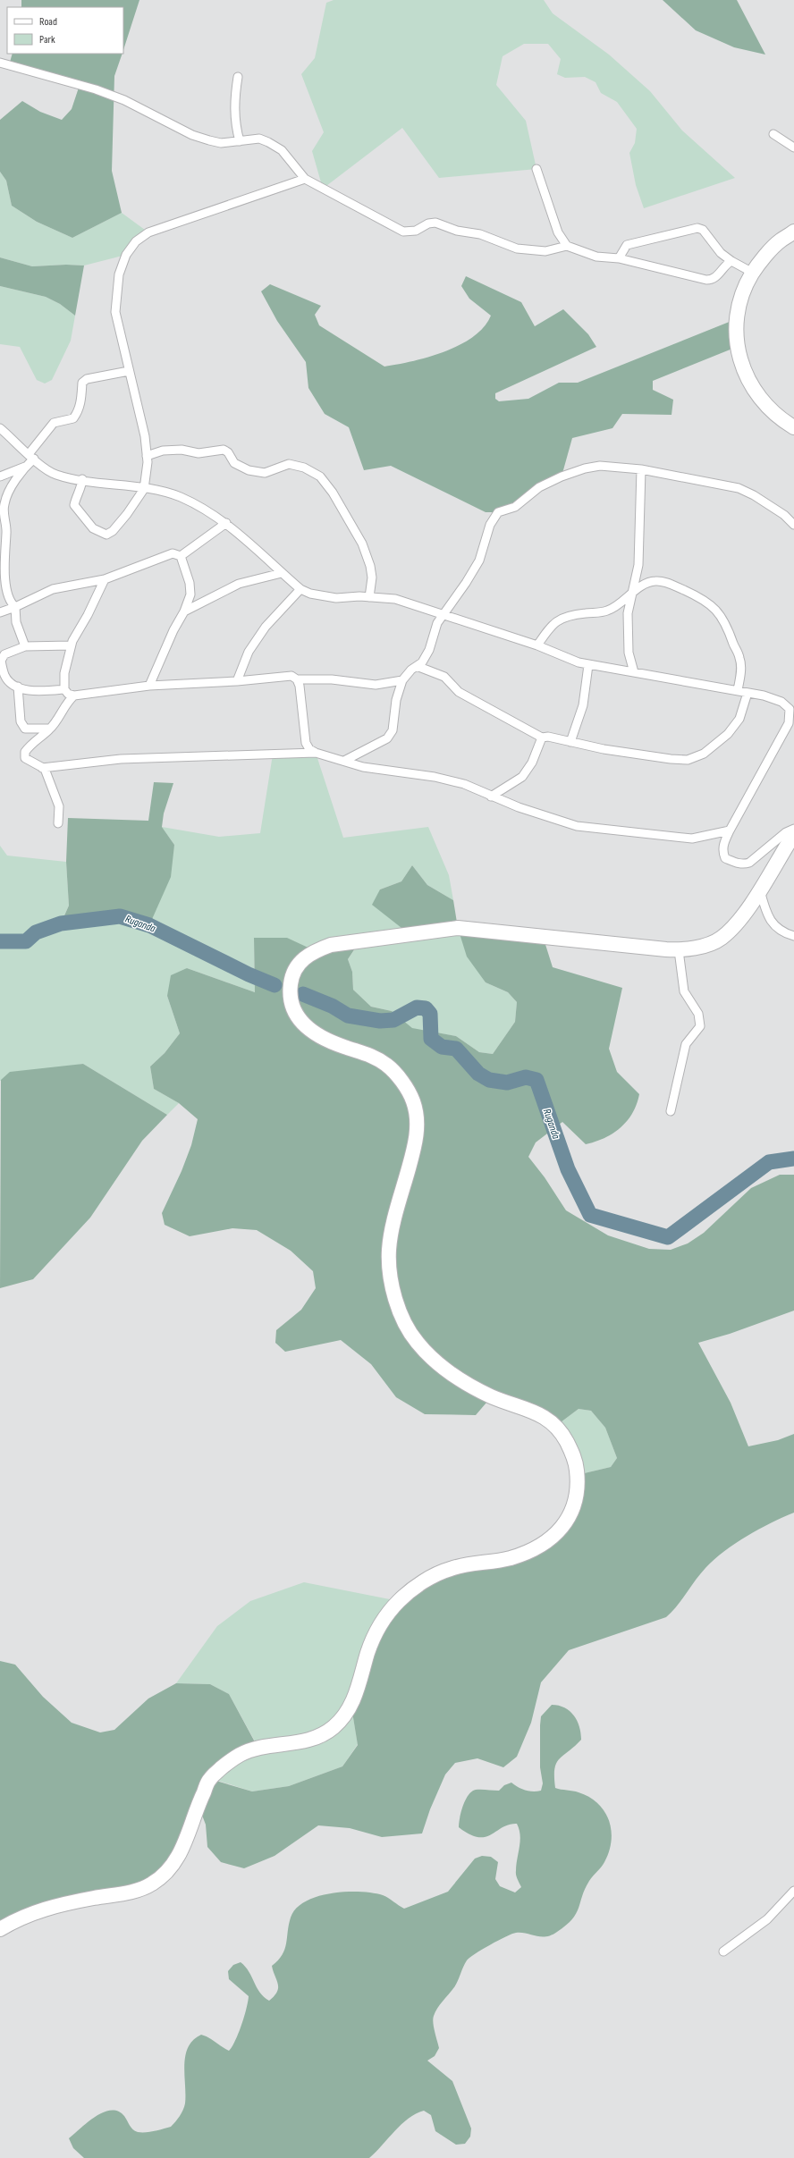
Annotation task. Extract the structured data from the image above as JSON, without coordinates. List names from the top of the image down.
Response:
{
  "water": ["Ruganda"],
  "legend": ["Road", "Park"]
}
